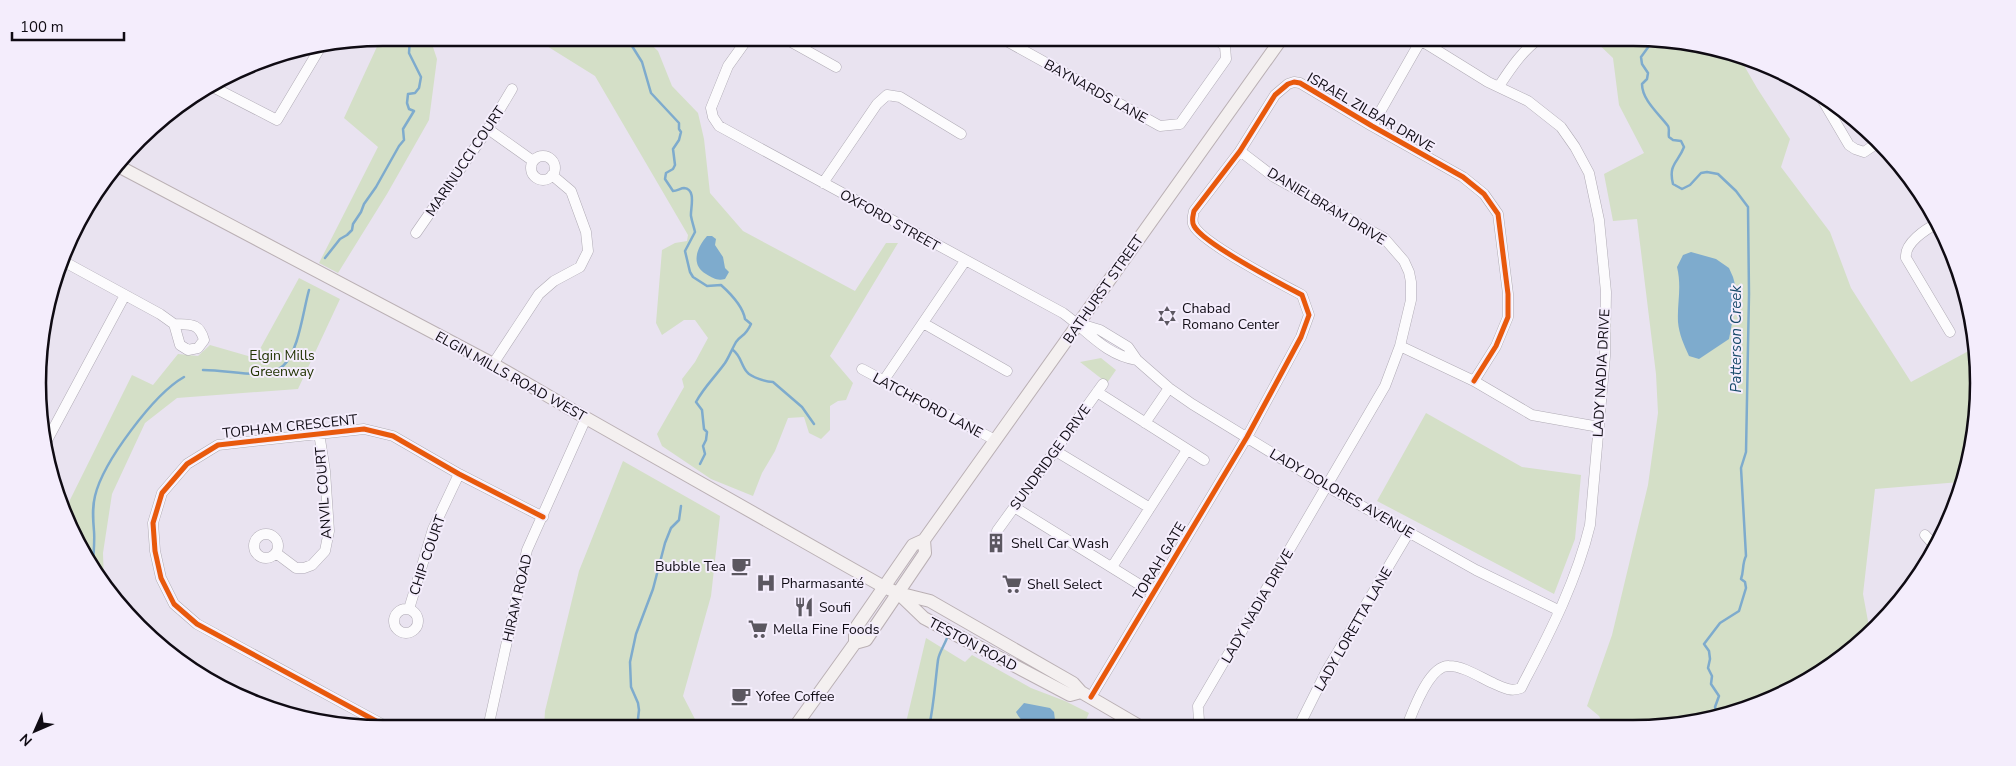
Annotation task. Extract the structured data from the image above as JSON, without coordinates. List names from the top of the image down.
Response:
{
  "streets": {
    "main road": ["BATHURST STREET", "ELGIN MILLS ROAD WEST", "TESTON ROAD"],
    "street": [
      "BAYNARDS LANE",
      "ISRAEL ZILBAR DRIVE",
      "MARINUCCI COURT",
      "DANIELBRAM DRIVE",
      "OXFORD STREET",
      "LADY NADIA DRIVE",
      "LATCHFORD LANE",
      "TOPHAM CRESCENT",
      "SUNDRIDGE DRIVE",
      "ANVIL COURT",
      "LADY DOLORES AVENUE",
      "CHIP COURT",
      "TORAH GATE",
      "HIRAM ROAD",
      "LADY LORETTA LANE"
    ]
  },
  "crossings": [
    ["ISRAEL ZILBAR DRIVE", "DANIELBRAM DRIVE"],
    ["ISRAEL ZILBAR DRIVE", "LADY DOLORES AVENUE"],
    ["ISRAEL ZILBAR DRIVE", "TORAH GATE"],
    ["DANIELBRAM DRIVE", "LADY NADIA DRIVE"],
    ["DANIELBRAM DRIVE", "LADY DOLORES AVENUE"],
    ["OXFORD STREET", "BATHURST STREET"],
    ["OXFORD STREET", "LADY DOLORES AVENUE"],
    ["BATHURST STREET", "ELGIN MILLS ROAD WEST"],
    ["BATHURST STREET", "LATCHFORD LANE"],
    ["BATHURST STREET", "LADY DOLORES AVENUE"],
    ["BATHURST STREET", "TESTON ROAD"],
    ["LADY NADIA DRIVE", "LADY DOLORES AVENUE"],
    ["ELGIN MILLS ROAD WEST", "HIRAM ROAD"],
    ["ELGIN MILLS ROAD WEST", "TESTON ROAD"],
    ["TOPHAM CRESCENT", "ANVIL COURT"],
    ["TOPHAM CRESCENT", "CHIP COURT"],
    ["TOPHAM CRESCENT", "HIRAM ROAD"],
    ["LADY DOLORES AVENUE", "TORAH GATE"],
    ["LADY DOLORES AVENUE", "LADY LORETTA LANE"],
    ["TORAH GATE", "TESTON ROAD"]
  ],
  "water": ["Patterson Creek"],
  "parks": ["Elgin Mills Greenway"],
  "places": {
    "synagogue": ["Chabad Romano Center"],
    "building": ["Shell Car Wash"],
    "cafe": ["Bubble Tea", "Yofee Coffee"],
    "hospital": ["Pharmasanté"],
    "supermarket": ["Shell Select", "Mella Fine Foods"],
    "restaurant": ["Soufi"]
  },
  "scale_bar": "100 m",
  "north": "bottom left"
}
